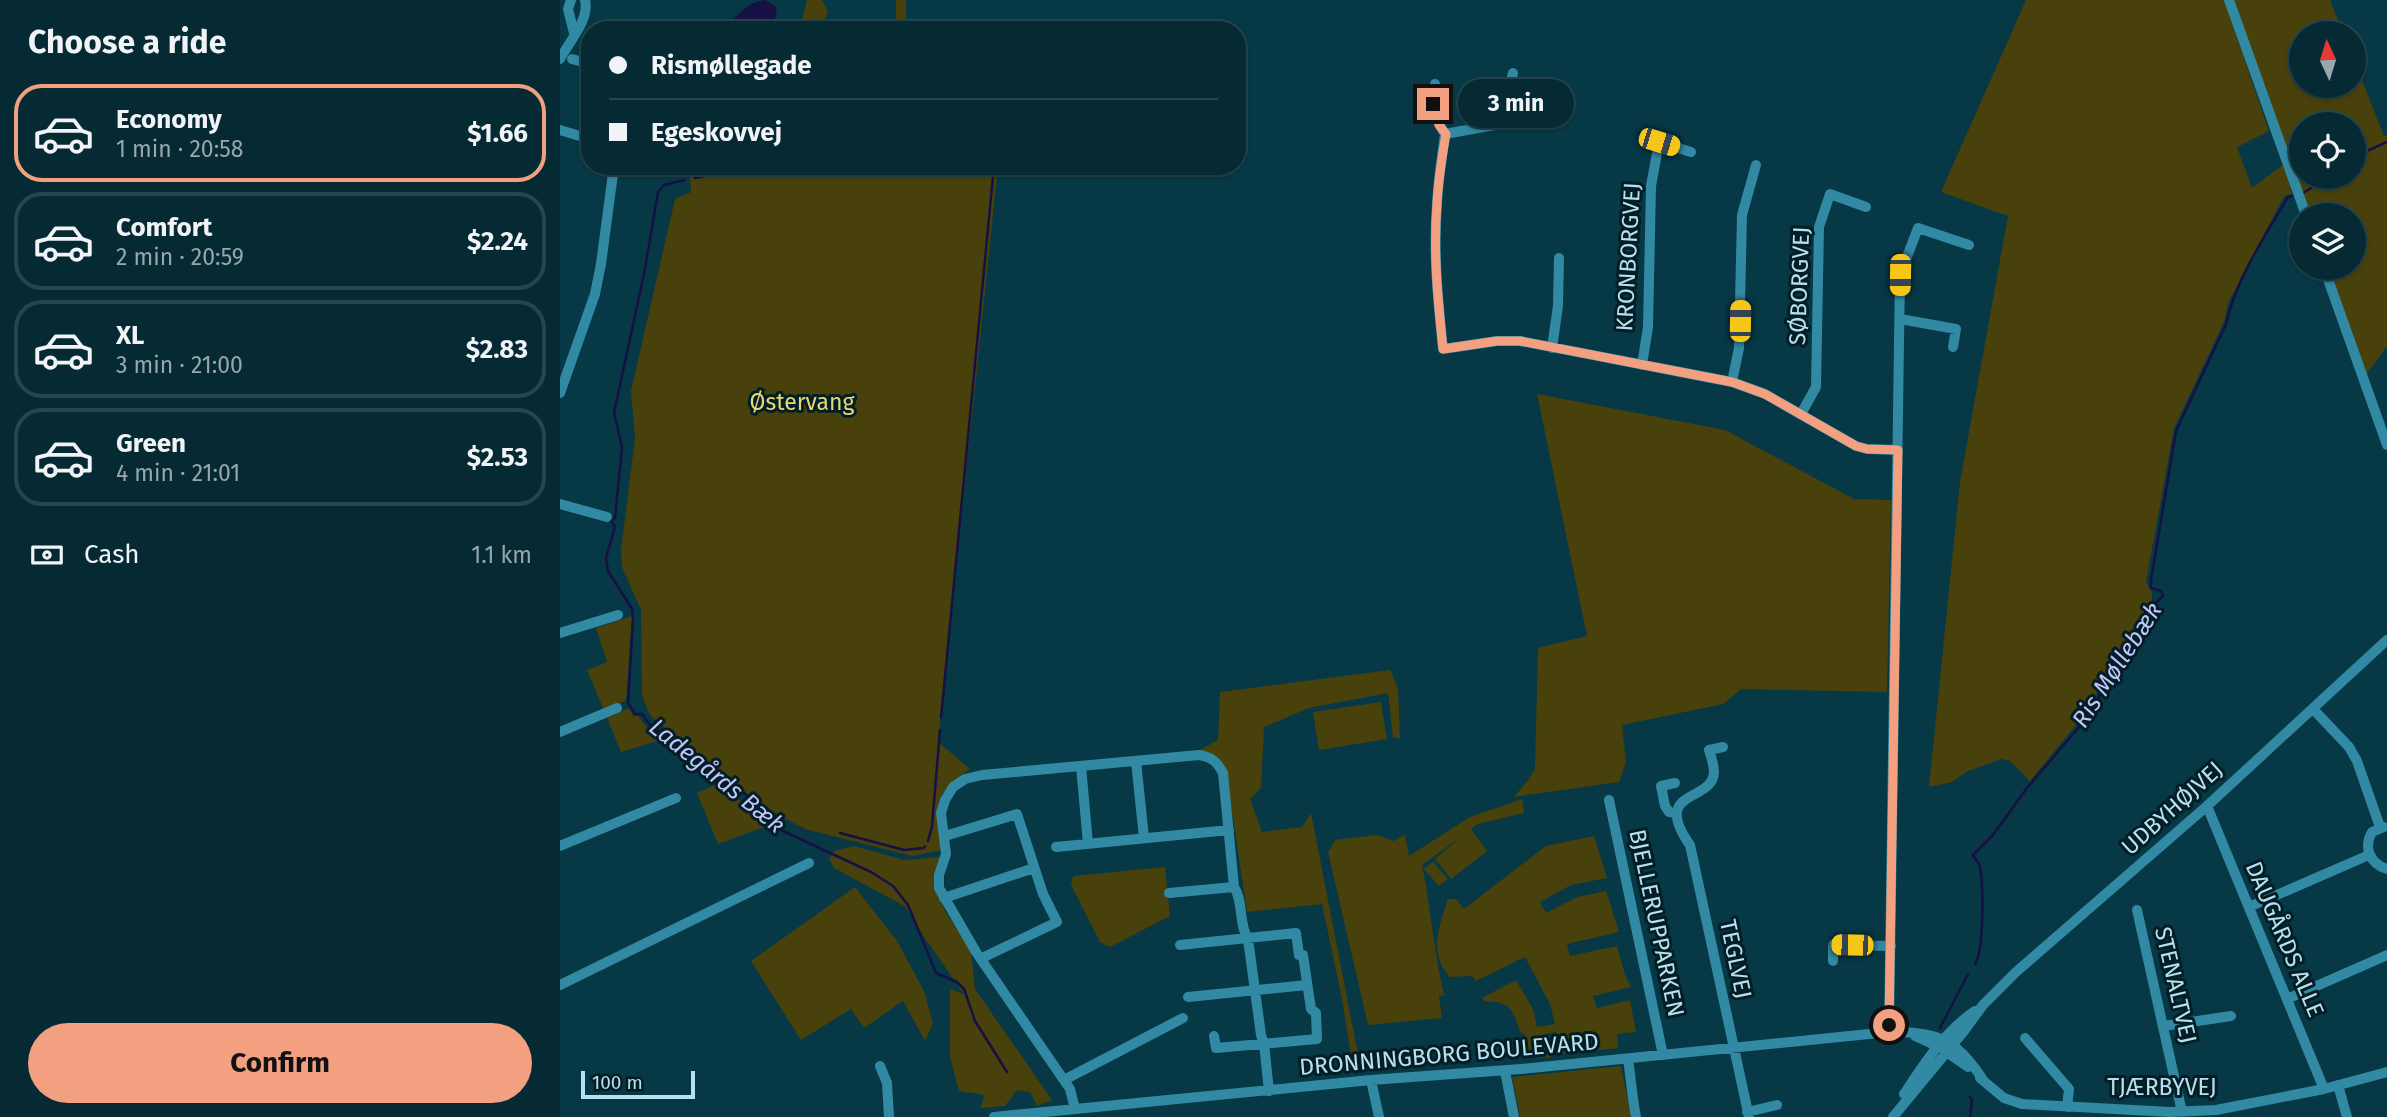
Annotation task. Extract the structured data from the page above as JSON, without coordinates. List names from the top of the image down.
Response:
{
  "streets": {
    "street": [
      "KRONBORGVEJ",
      "SØBORGVEJ",
      "UDBYHØJVEJ",
      "BJELLERUPPARKEN",
      "DAUGÅRDS ALLE",
      "TEGLVEJ",
      "STENALTVEJ",
      "DRONNINGBORG BOULEVARD",
      "TJÆRBYVEJ"
    ]
  },
  "crossings": [
    ["UDBYHØJVEJ", "DAUGÅRDS ALLE"],
    ["UDBYHØJVEJ", "DRONNINGBORG BOULEVARD"],
    ["UDBYHØJVEJ", "TJÆRBYVEJ"],
    ["BJELLERUPPARKEN", "DRONNINGBORG BOULEVARD"],
    ["DAUGÅRDS ALLE", "TJÆRBYVEJ"],
    ["TEGLVEJ", "DRONNINGBORG BOULEVARD"],
    ["STENALTVEJ", "TJÆRBYVEJ"],
    ["DRONNINGBORG BOULEVARD", "TJÆRBYVEJ"]
  ],
  "water": ["Ris Møllebæk", "Ladegårds Bæk"],
  "parks": ["Østervang"],
  "scale_bar": "100 m",
  "north": "top",
  "page": {
    "heading": "Choose a ride",
    "banner": ["Rismøllegade", "Egeskovvej"],
    "bubble": "3 min",
    "list": [
      {
        "name": "Economy",
        "note": "1 min · 20:58",
        "value": "$1.66"
      },
      {
        "name": "Comfort",
        "note": "2 min · 20:59",
        "value": "$2.24"
      },
      {
        "name": "XL",
        "note": "3 min · 21:00",
        "value": "$2.83"
      },
      {
        "name": "Green",
        "note": "4 min · 21:01",
        "value": "$2.53"
      }
    ],
    "pay": ["Cash", "1.1 km"],
    "buttons": "Confirm",
    "scale": "100 m"
  }
}
